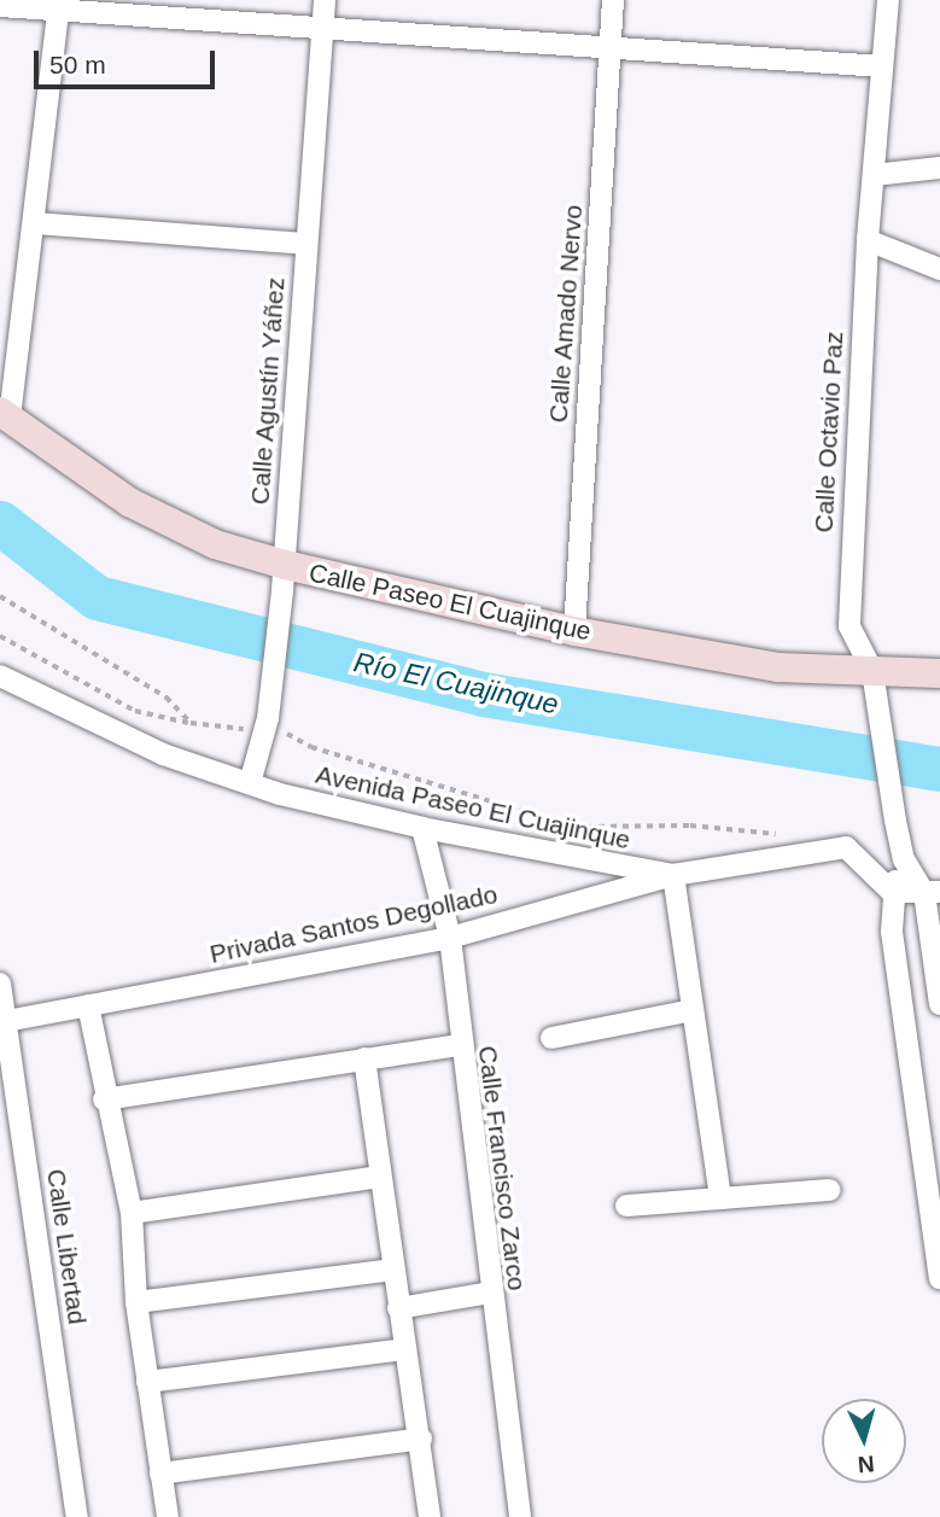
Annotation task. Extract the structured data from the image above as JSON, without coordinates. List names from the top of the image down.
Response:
{
  "streets": {
    "street": [
      "Calle Amado Nervo",
      "Calle Agustín Yáñez",
      "Calle Octavio Paz",
      "Calle Paseo El Cuajinque",
      "Avenida Paseo El Cuajinque",
      "Privada Santos Degollado",
      "Calle Francisco Zarco",
      "Calle Libertad"
    ]
  },
  "crossings": [
    ["Calle Amado Nervo", "Calle Paseo El Cuajinque"],
    ["Calle Agustín Yáñez", "Calle Paseo El Cuajinque"],
    ["Calle Agustín Yáñez", "Avenida Paseo El Cuajinque"],
    ["Calle Octavio Paz", "Calle Paseo El Cuajinque"],
    ["Avenida Paseo El Cuajinque", "Privada Santos Degollado"],
    ["Avenida Paseo El Cuajinque", "Calle Francisco Zarco"],
    ["Privada Santos Degollado", "Calle Francisco Zarco"],
    ["Privada Santos Degollado", "Calle Libertad"]
  ],
  "water": ["Río El Cuajinque"],
  "scale_bar": "50 m",
  "north": "bottom"
}
